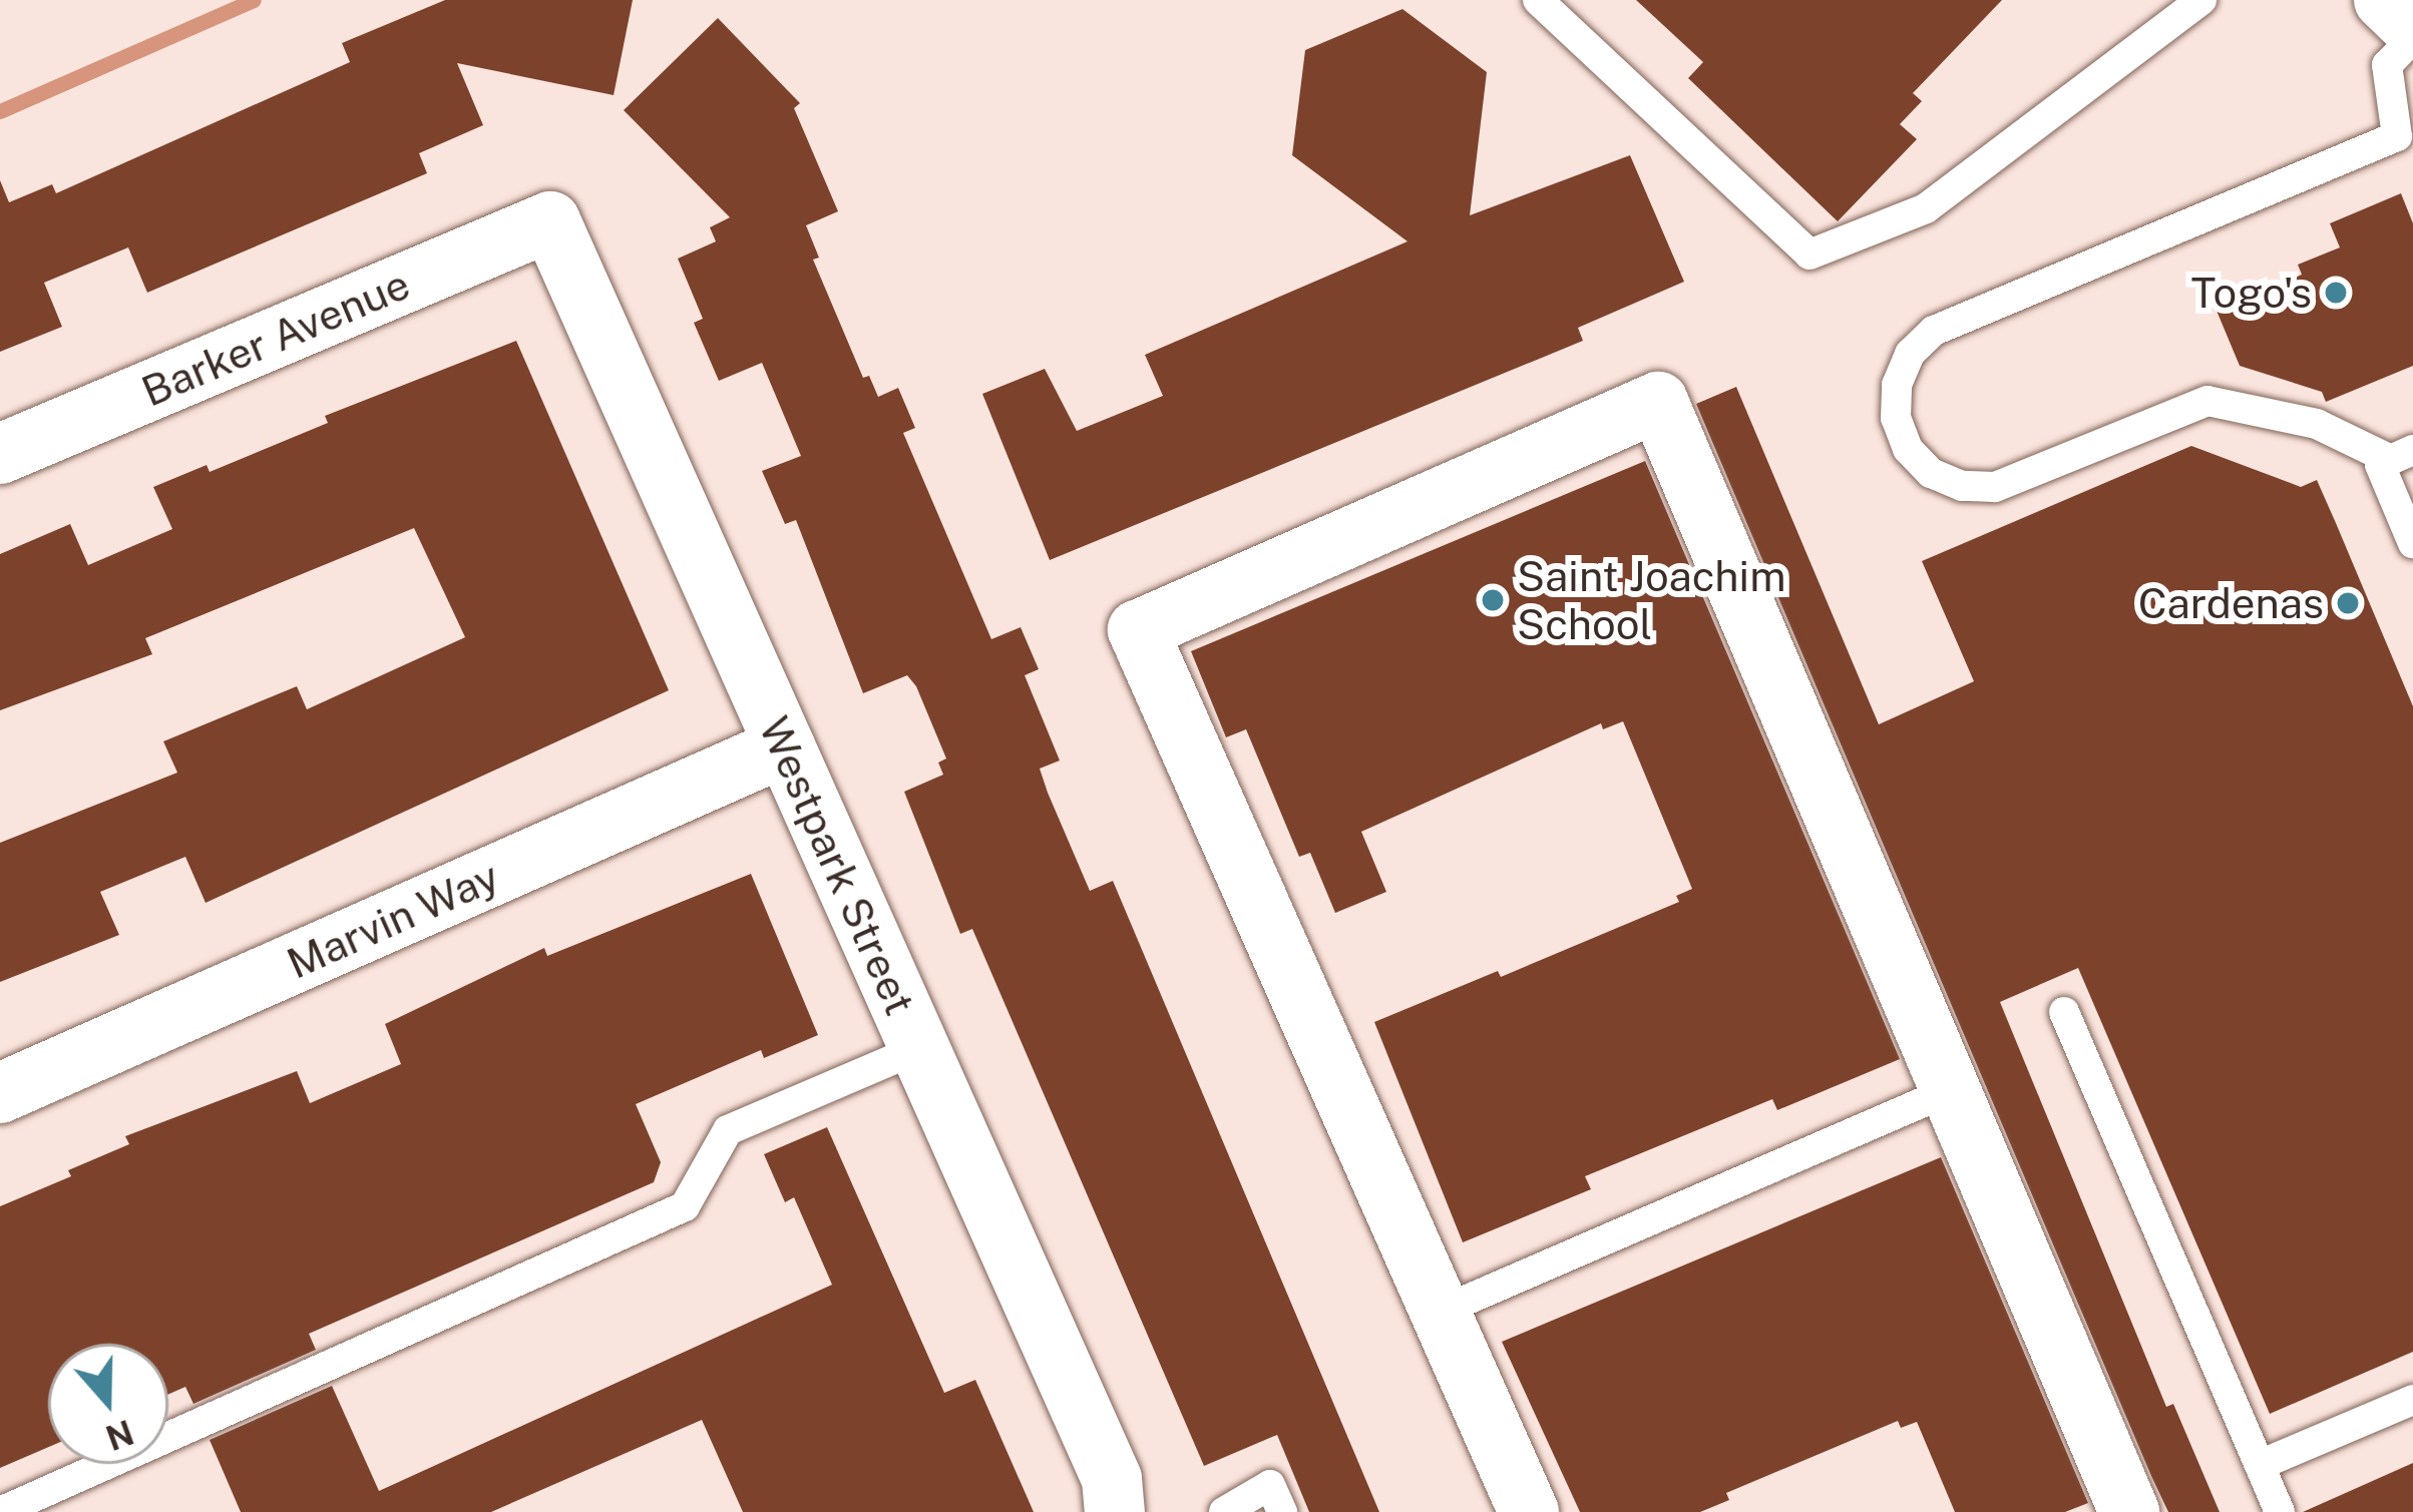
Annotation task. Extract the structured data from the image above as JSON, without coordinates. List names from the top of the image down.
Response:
{
  "streets": {
    "street": ["Barker Avenue", "Westpark Street", "Marvin Way"]
  },
  "crossings": [
    ["Barker Avenue", "Westpark Street"],
    ["Westpark Street", "Marvin Way"]
  ],
  "places": ["Togo's", "Saint Joachim School", "Cardenas"],
  "north": "bottom"
}
